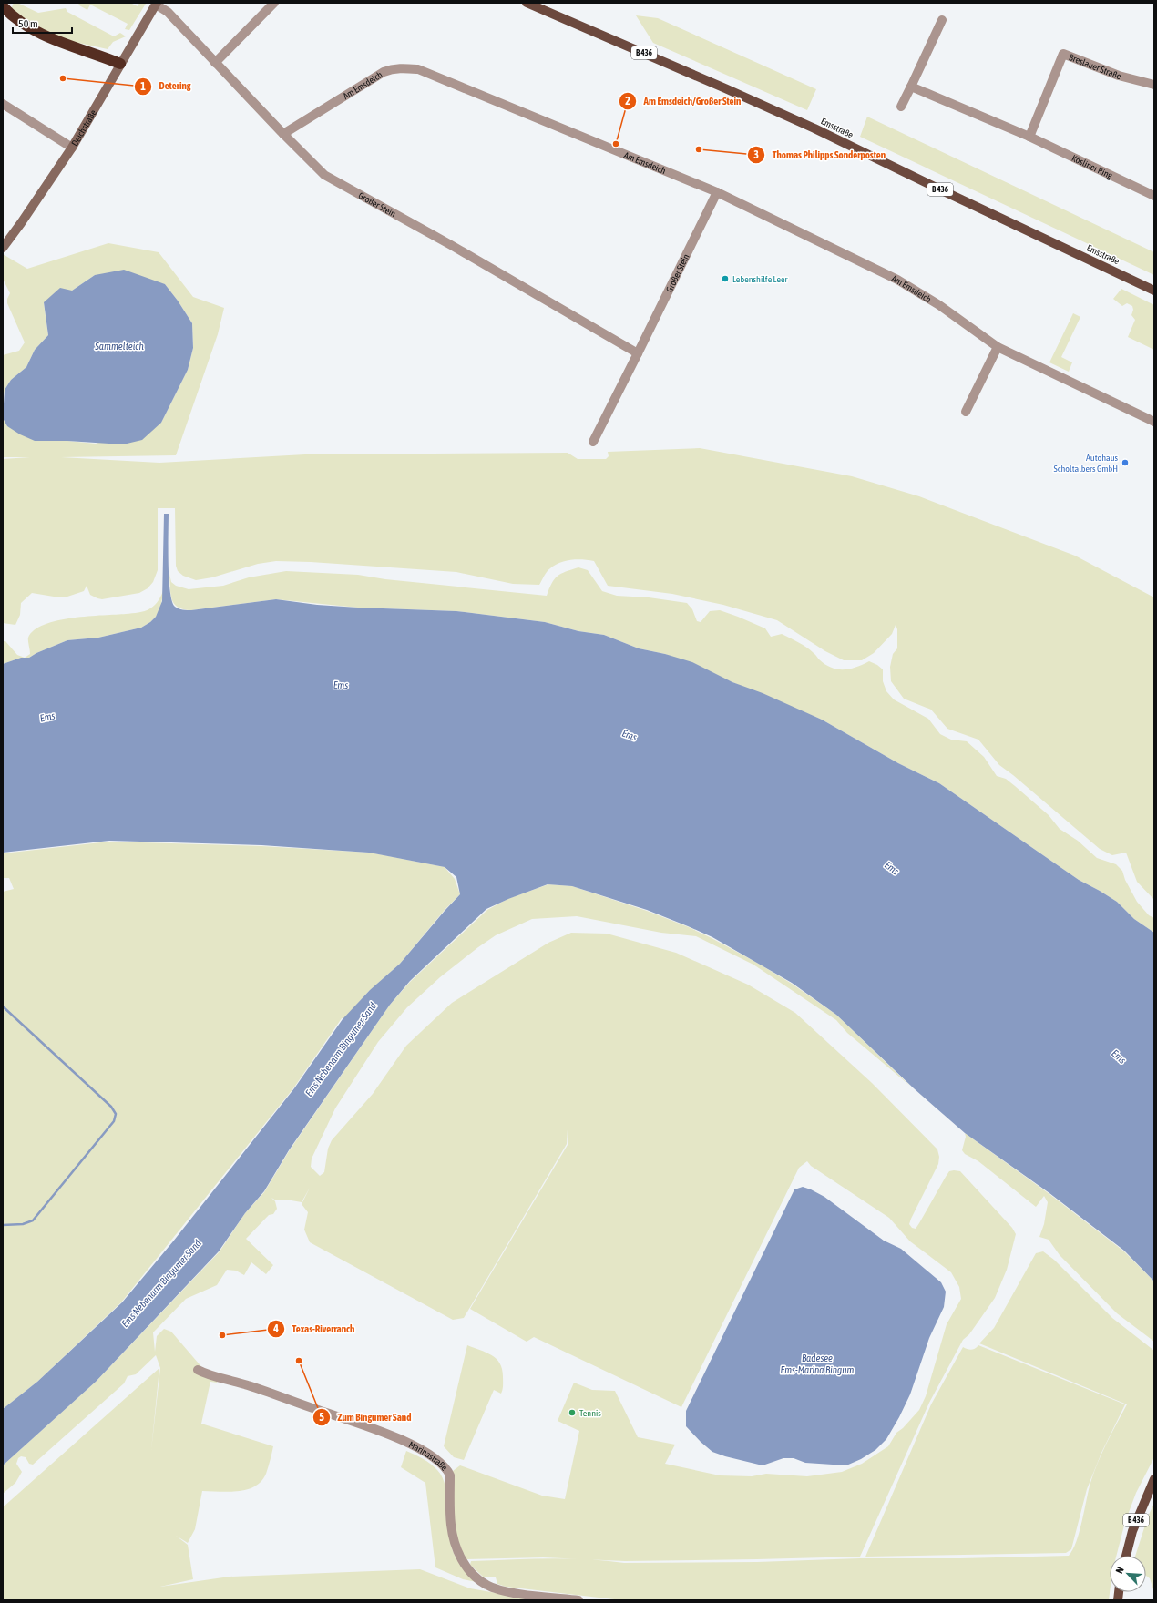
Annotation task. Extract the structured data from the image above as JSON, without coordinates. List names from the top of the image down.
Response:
{
  "streets": {
    "main road": ["B 436", "Deichstraße", "Emsstraße"],
    "street": [
      "Breslauer Straße",
      "Am Emsdeich",
      "Kösliner Ring",
      "Großer Stein",
      "Marinastraße"
    ]
  },
  "crossings": [
    ["Breslauer Straße", "Kösliner Ring"],
    ["Am Emsdeich", "Großer Stein"],
    ["Deichstraße", "Großer Stein"]
  ],
  "water": [
    "Sammelteich",
    "Ems",
    "Ems Nebenarm Bingumer Sand",
    "Badesee Ems-Marina Bingum"
  ],
  "places": [
    "Detering",
    "Am Emsdeich/Großer Stein",
    "Thomas Philipps Sonderposten",
    "Lebenshilfe Leer",
    "Autohaus Scholtalbers GmbH",
    "Texas-Riverranch",
    "Zum Bingumer Sand",
    "Tennis"
  ],
  "scale_bar": "50 m",
  "north": "top left"
}
